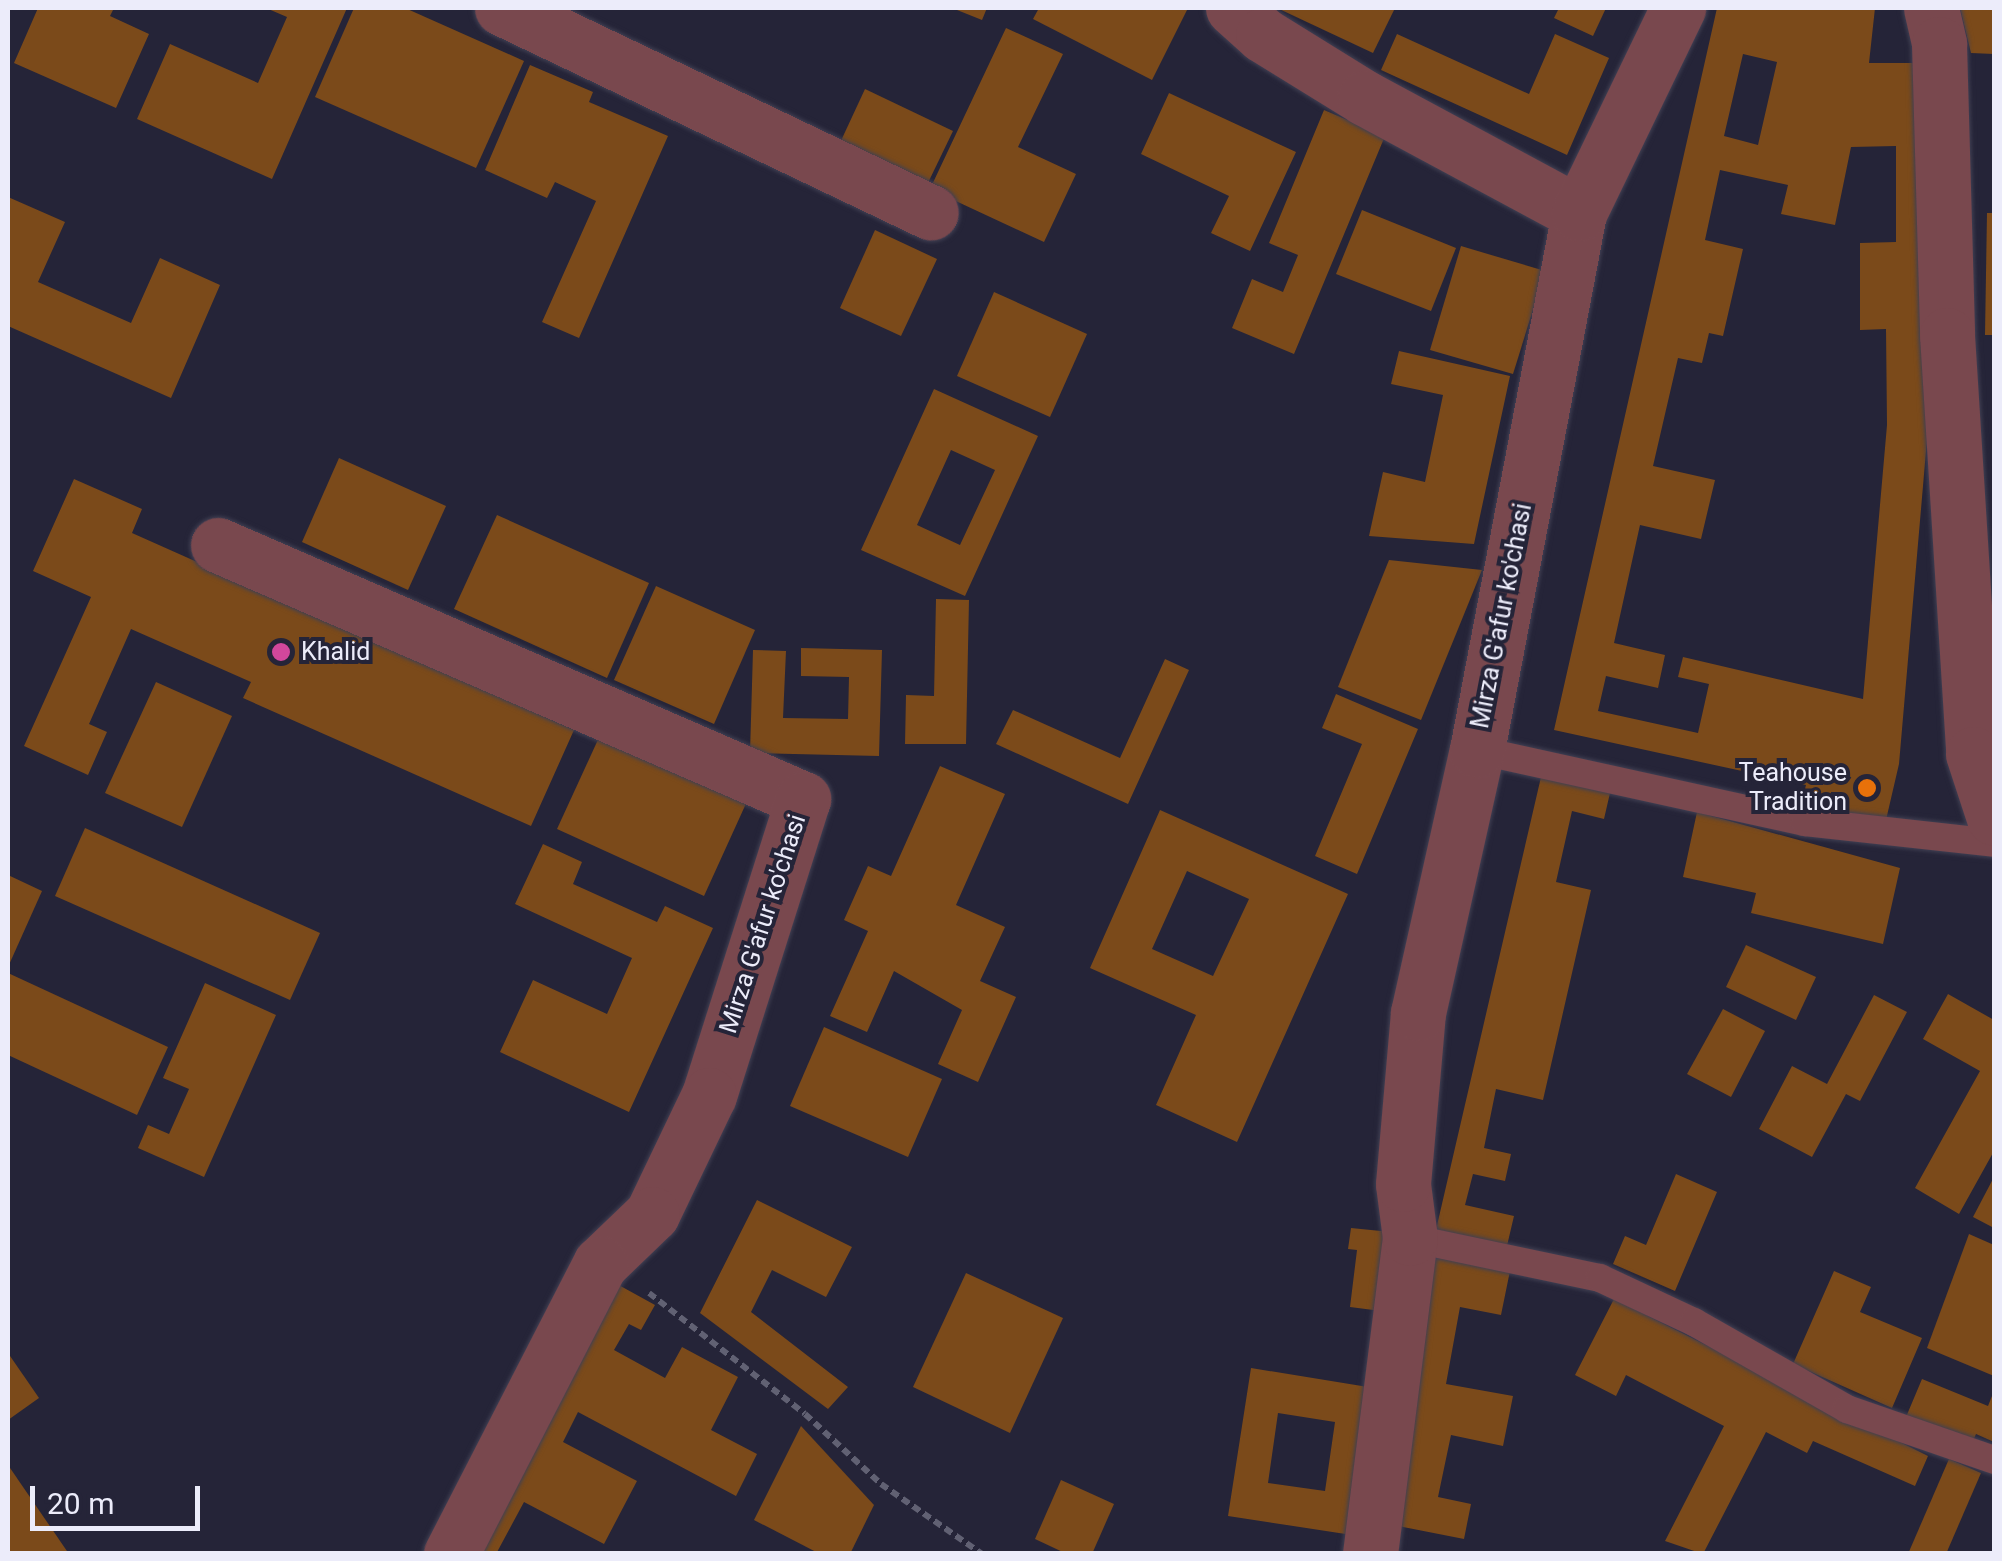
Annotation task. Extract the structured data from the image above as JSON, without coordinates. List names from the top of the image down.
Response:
{
  "streets": {
    "street": ["Mirza G'afur ko'chasi"]
  },
  "places": ["Khalid", "Teahouse Tradition"],
  "scale_bar": "20 m"
}
